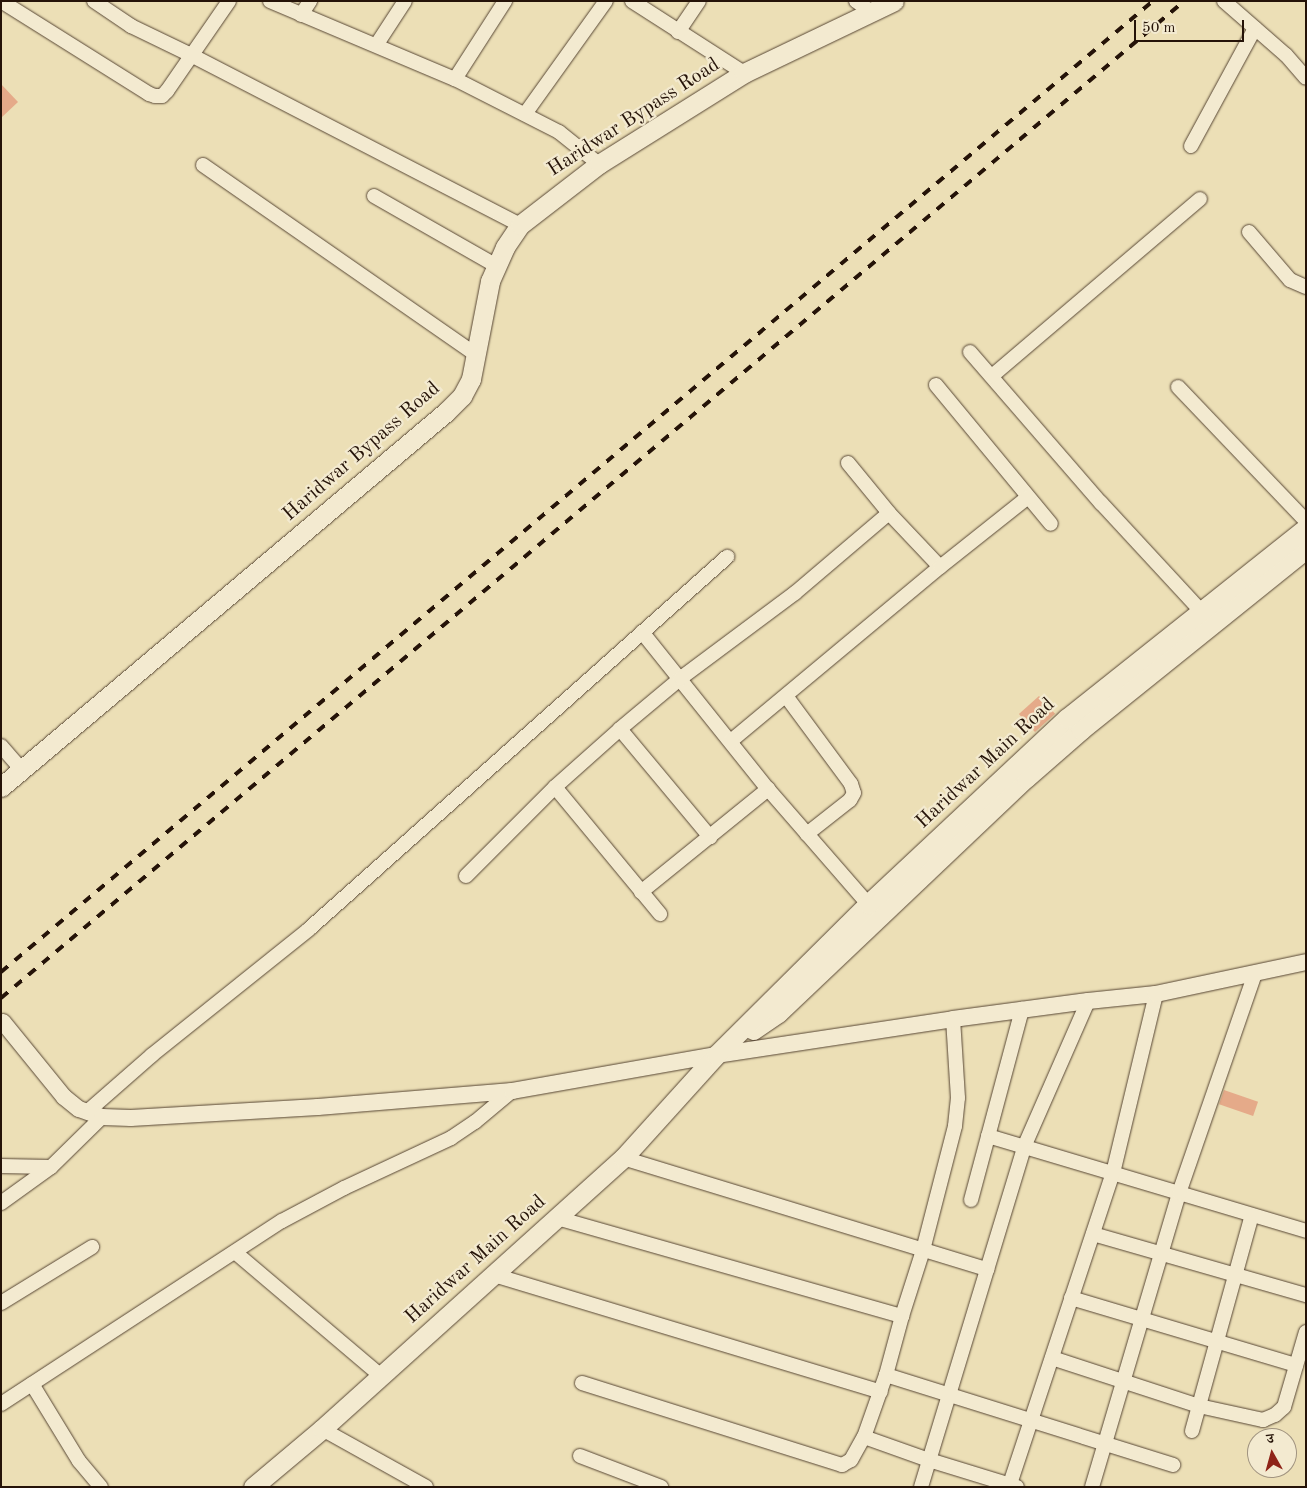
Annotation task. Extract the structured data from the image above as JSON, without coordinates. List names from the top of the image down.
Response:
{
  "streets": {
    "main road": ["Haridwar Bypass Road", "Haridwar Main Road"]
  },
  "scale_bar": "50 m",
  "north": "top"
}
